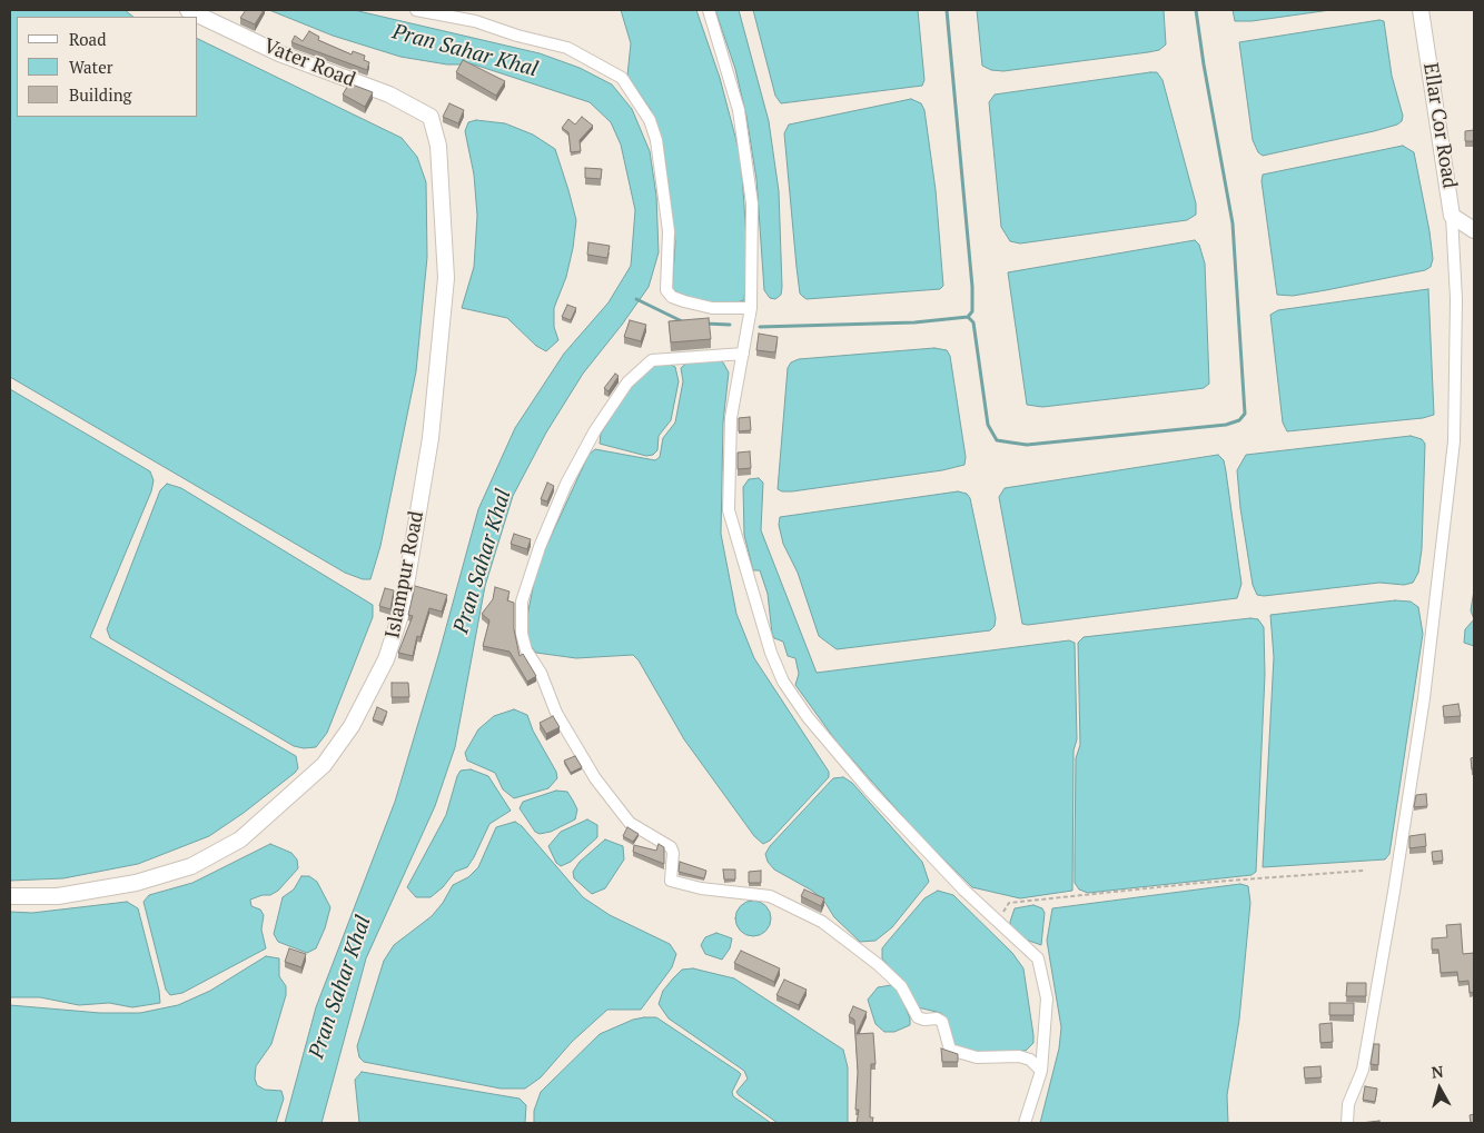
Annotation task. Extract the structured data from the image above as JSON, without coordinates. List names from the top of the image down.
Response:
{
  "streets": {
    "street": ["Vater Road", "Ellar Cor Road", "Islampur Road"]
  },
  "crossings": [
    ["Vater Road", "Islampur Road"]
  ],
  "water": ["Pran Sahar Khal"],
  "legend": ["Road", "Water", "Building"],
  "north": "top"
}
